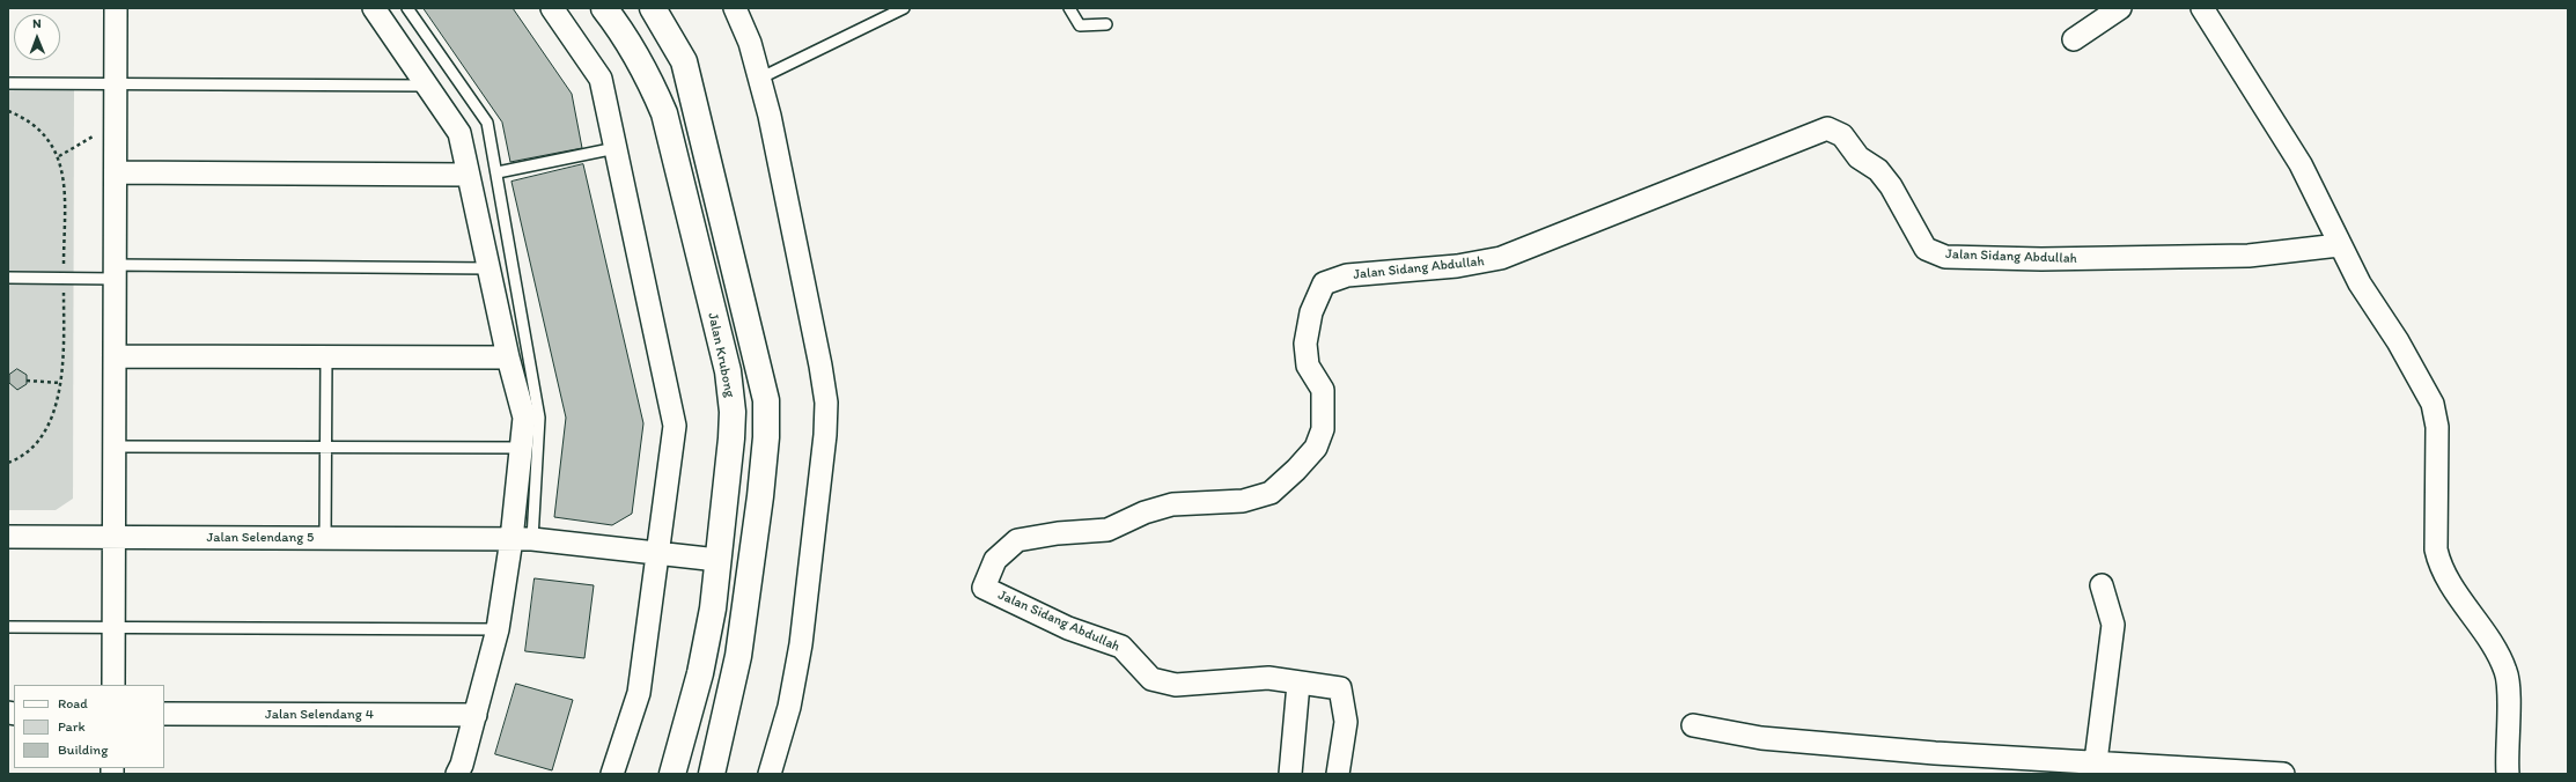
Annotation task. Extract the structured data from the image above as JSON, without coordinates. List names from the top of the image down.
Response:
{
  "streets": {
    "main road": ["Jalan Krubong"],
    "street": ["Jalan Sidang Abdullah", "Jalan Selendang 5", "Jalan Selendang 4"]
  },
  "crossings": [
    ["Jalan Krubong", "Jalan Selendang 5"]
  ],
  "legend": ["Road", "Park", "Building"],
  "north": "top"
}
